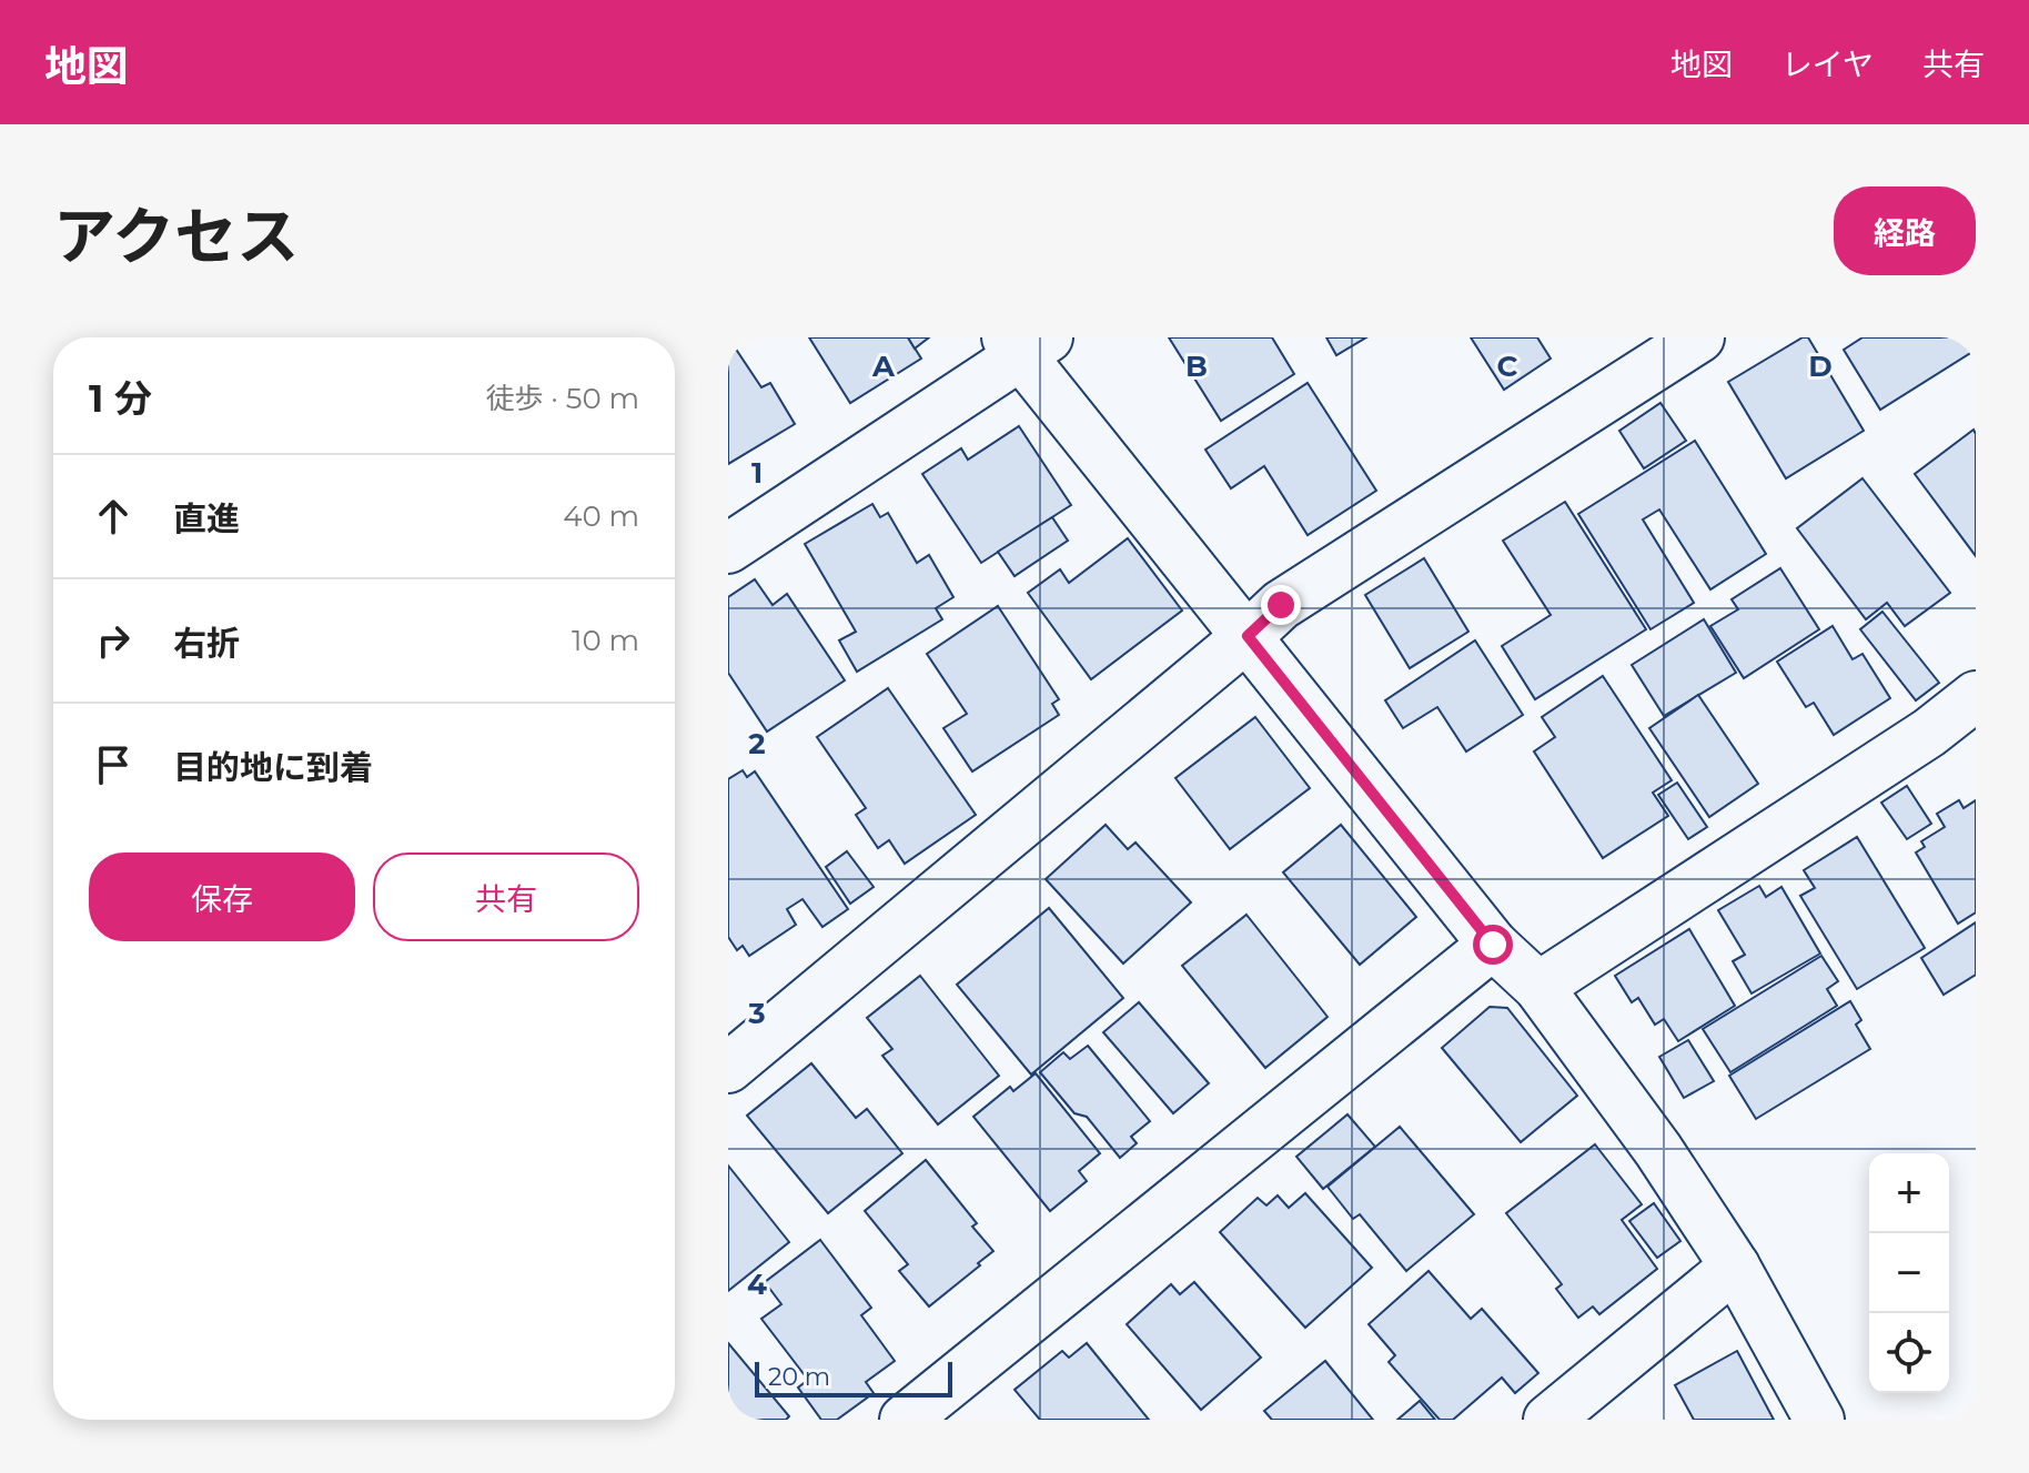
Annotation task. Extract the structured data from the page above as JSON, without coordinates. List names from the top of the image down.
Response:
{
  "scale_bar": "20 m",
  "page": {
    "header": "地図",
    "nav": ["地図", "レイヤ", "共有"],
    "title": "アクセス",
    "buttons": [
      "経路",
      ["保存", "共有"]
    ],
    "heading": ["1 分", "徒歩 · 50 m"],
    "list": [
      ["直進", "40 m"],
      ["右折", "10 m"],
      "目的地に到着"
    ],
    "map_buttons": ["+", "−"],
    "scale": "20 m"
  },
  "grid": {
    "columns": [
      "A",
      "B",
      "C",
      "D"
    ],
    "rows": [
      "1",
      "2",
      "3",
      "4"
    ]
  }
}
